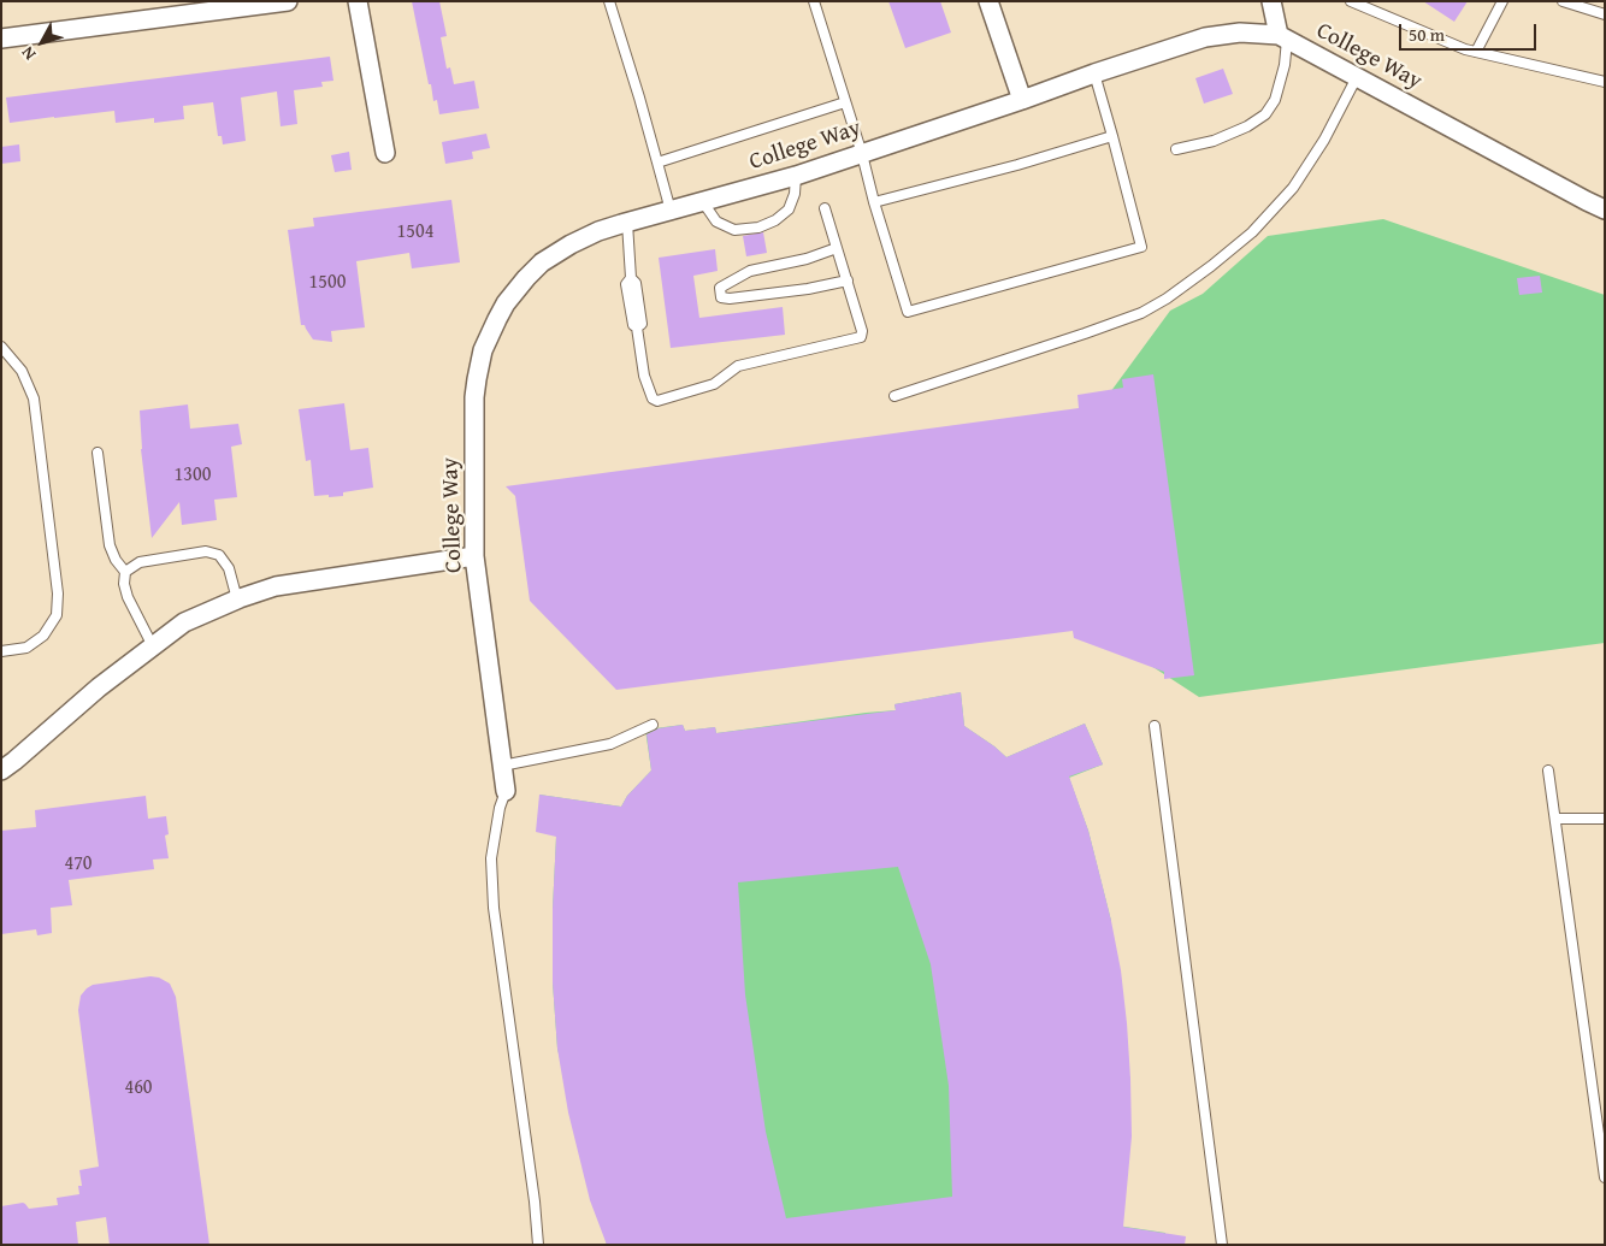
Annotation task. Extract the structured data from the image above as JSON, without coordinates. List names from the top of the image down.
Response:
{
  "streets": {
    "street": ["College Way"]
  },
  "house_numbers": [
    "1504",
    "1500",
    "1300",
    "470",
    "460"
  ],
  "scale_bar": "50 m",
  "north": "bottom left"
}
